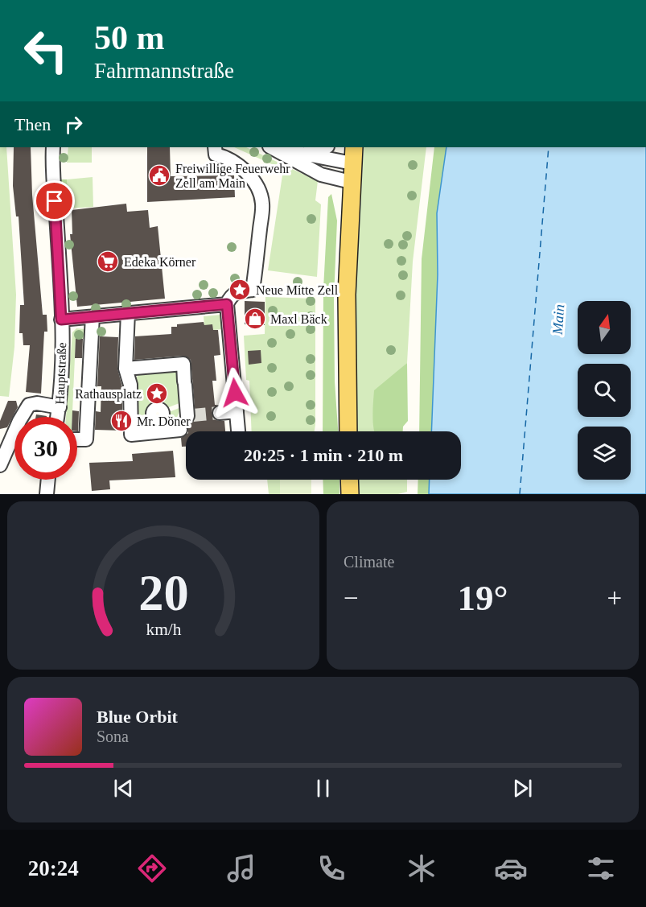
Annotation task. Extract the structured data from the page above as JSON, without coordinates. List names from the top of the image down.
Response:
{
  "streets": {
    "street": ["Hauptstraße"]
  },
  "water": ["Main"],
  "places": {
    "public building": ["Freiwillige Feuerwehr Zell am Main"],
    "supermarket": ["Edeka Körner"],
    "place": ["Neue Mitte Zell", "Rathausplatz"],
    "shop": ["Maxl Bäck"],
    "restaurant": ["Mr. Döner"]
  },
  "north": "top",
  "page": {
    "turn": ["50 m", "Fahrmannstraße"],
    "then": "Then",
    "limit": "30",
    "trip": "20:25 · 1 min · 210 m",
    "tile": "Climate",
    "heat": ["−", "19°", "+"],
    "song": ["Blue Orbit", "Sona"],
    "tabs": "20:24",
    "gauge": ["20", "km/h"]
  }
}
